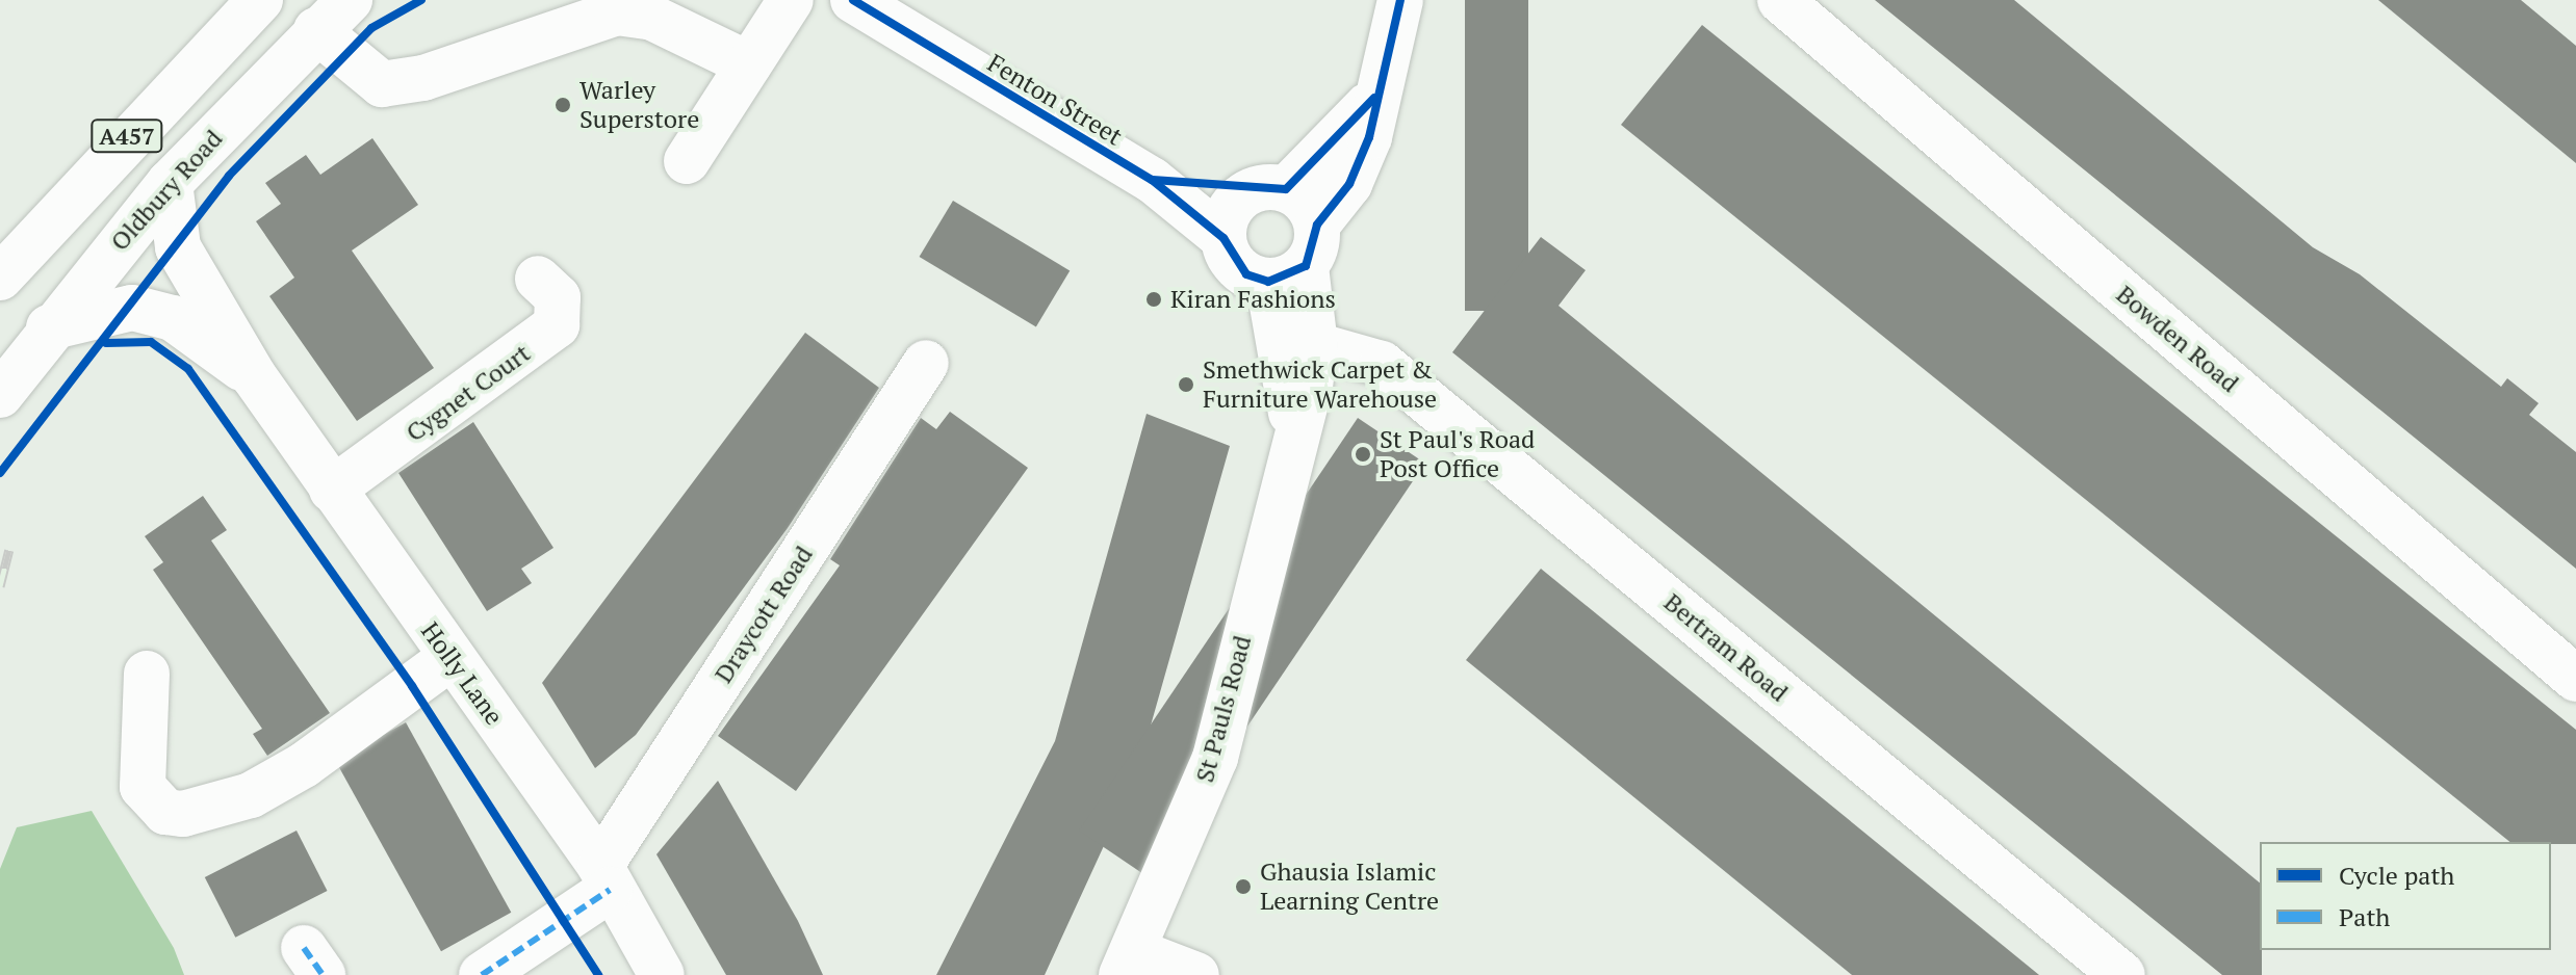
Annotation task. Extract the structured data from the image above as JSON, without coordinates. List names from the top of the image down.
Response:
{
  "streets": {
    "street": [
      "Fenton Street",
      "A457",
      "Oldbury Road",
      "Bowden Road",
      "Cygnet Court",
      "Draycott Road",
      "Bertram Road",
      "Holly Lane",
      "St Pauls Road"
    ]
  },
  "crossings": [
    ["Fenton Street", "St Pauls Road"],
    ["Oldbury Road", "Holly Lane"],
    ["Cygnet Court", "Holly Lane"],
    ["Draycott Road", "Holly Lane"],
    ["Bertram Road", "St Pauls Road"]
  ],
  "places": [
    "Warley Superstore",
    "Kiran Fashions",
    "Smethwick Carpet & Furniture Warehouse",
    "St Paul's Road Post Office",
    "Ghausia Islamic Learning Centre"
  ],
  "legend": ["Cycle path", "Path"]
}
